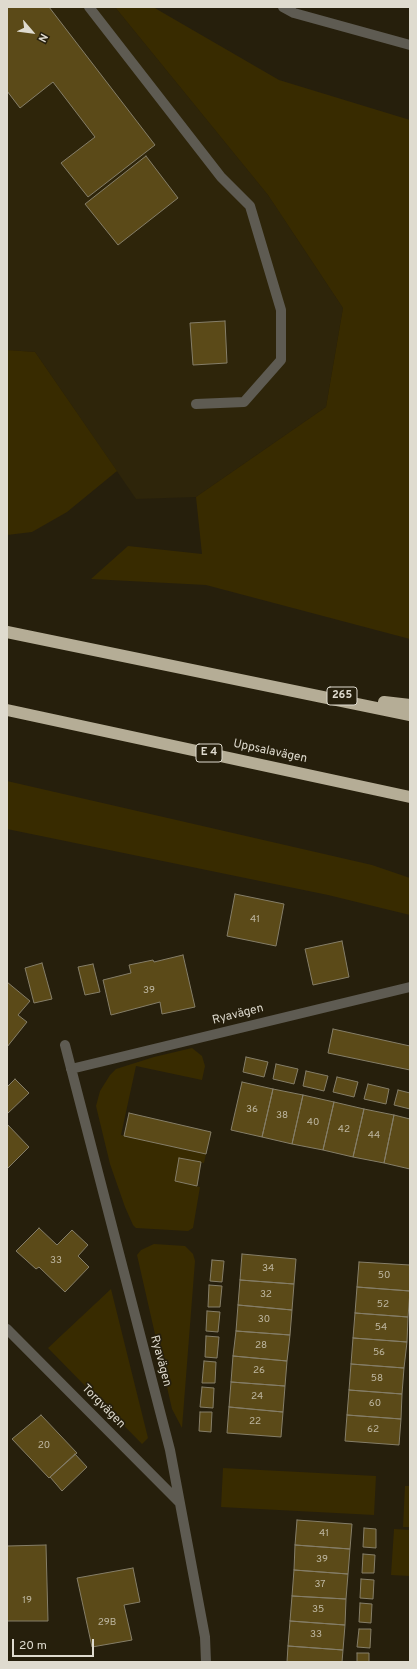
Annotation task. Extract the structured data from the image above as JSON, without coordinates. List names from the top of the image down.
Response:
{
  "streets": {
    "highway": ["265", "Uppsalavägen", "E 4"],
    "street": ["Ryavägen", "Torgvägen"]
  },
  "crossings": [
    ["Ryavägen", "Torgvägen"]
  ],
  "house_numbers": [
    "41",
    "39",
    "36",
    "38",
    "40",
    "42",
    "44",
    "33",
    "34",
    "50",
    "32",
    "52",
    "30",
    "54",
    "28",
    "56",
    "26",
    "58",
    "24",
    "60",
    "22",
    "62",
    "20",
    "41",
    "39",
    "37",
    "19",
    "35",
    "29B",
    "33"
  ],
  "scale_bar": "20 m",
  "north": "bottom right"
}
